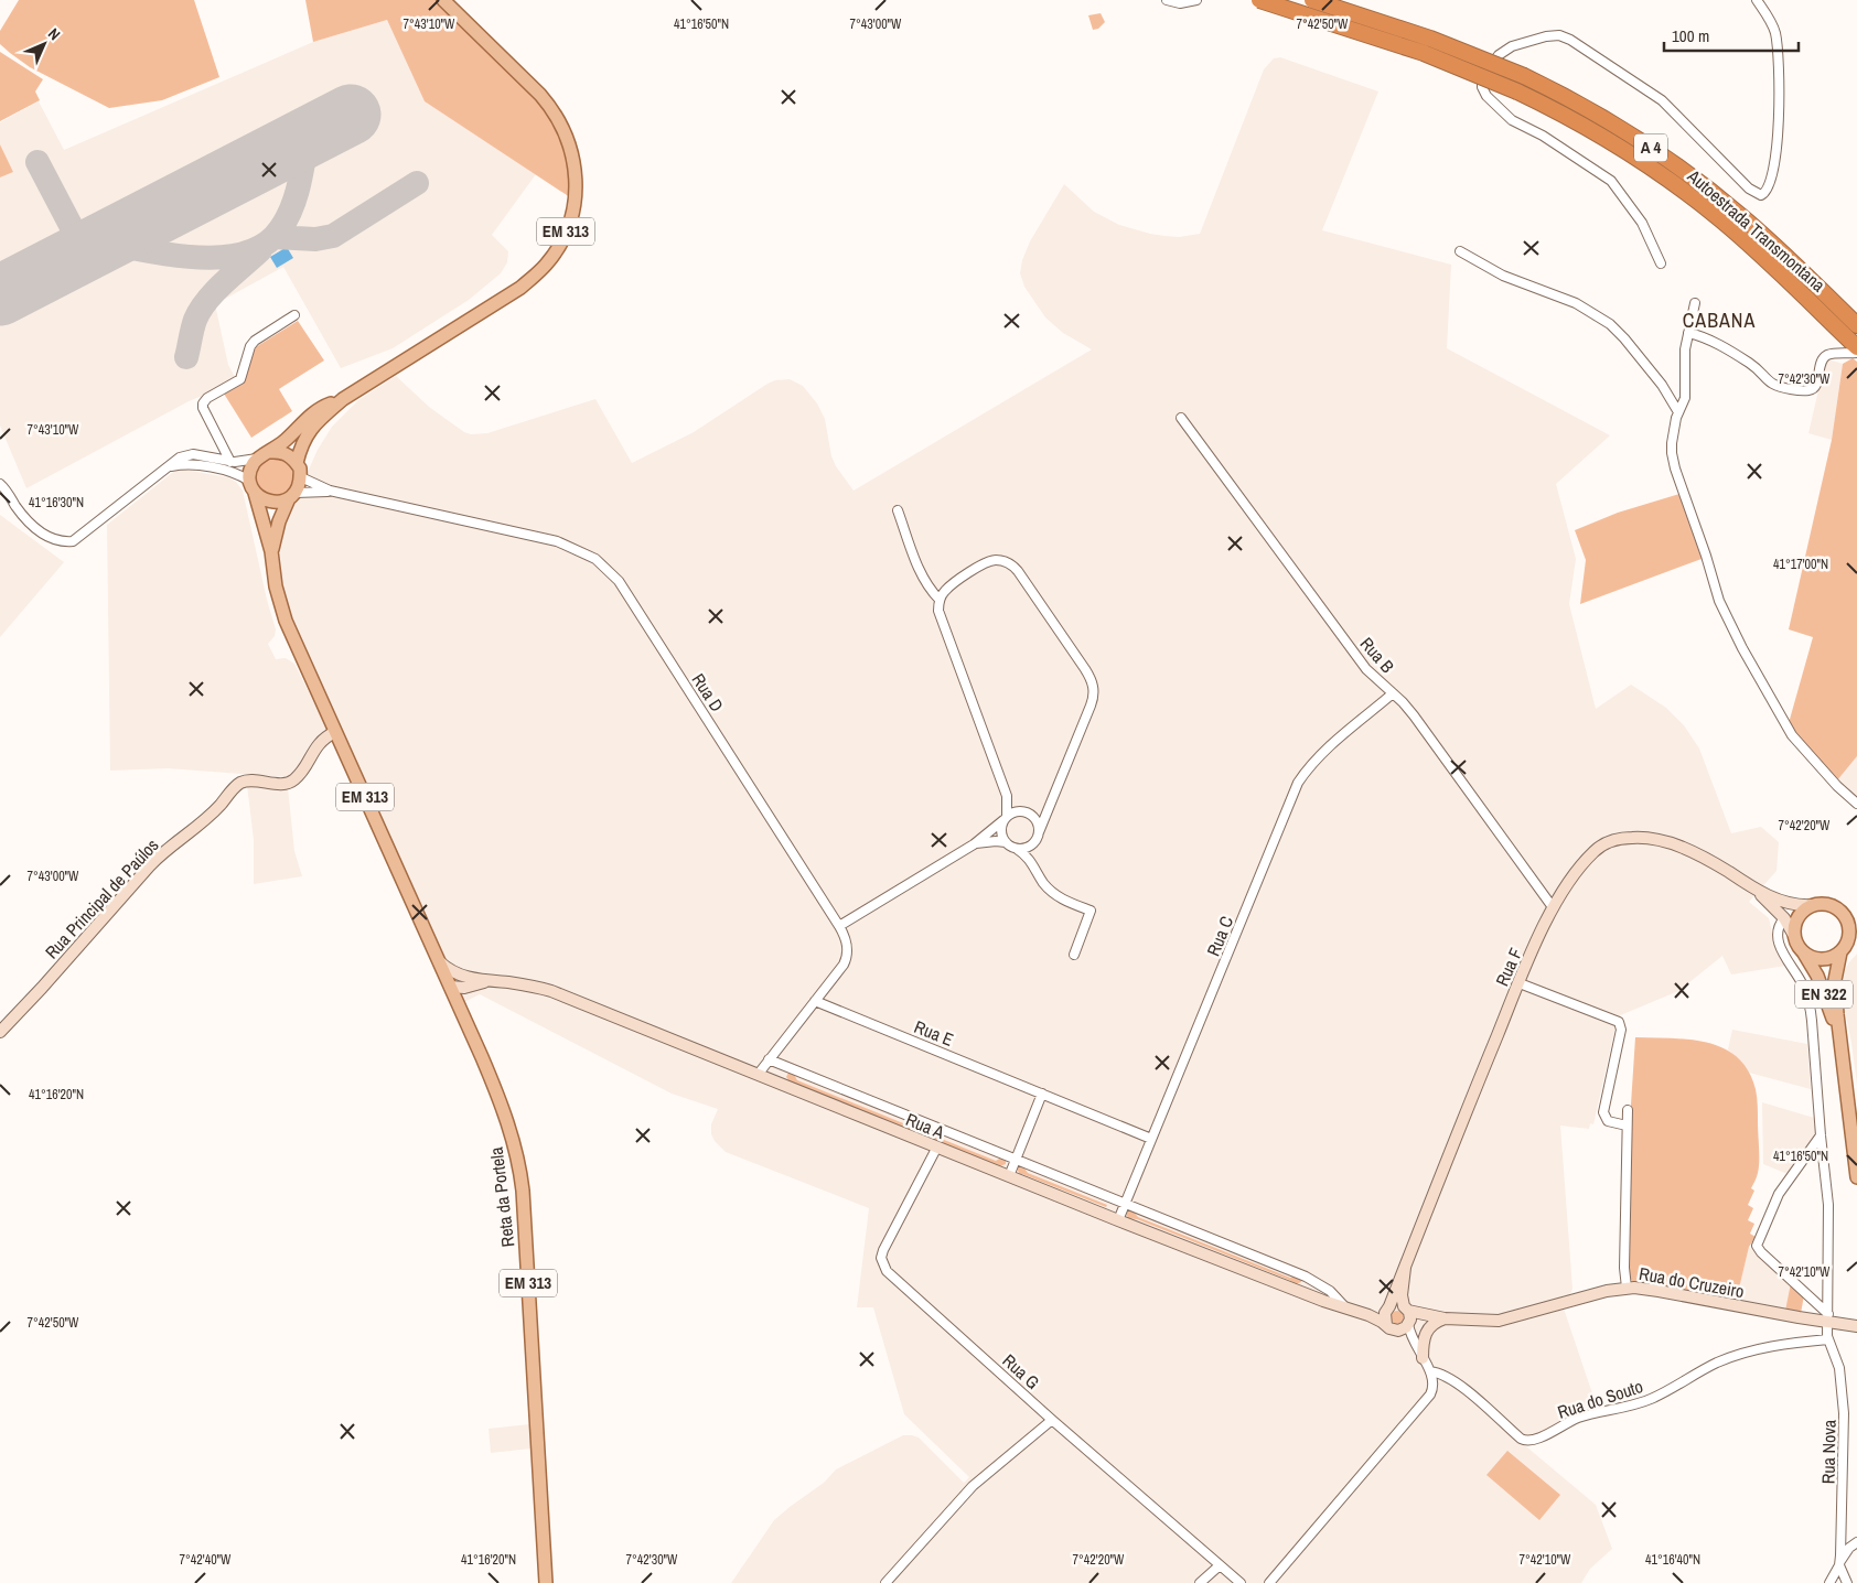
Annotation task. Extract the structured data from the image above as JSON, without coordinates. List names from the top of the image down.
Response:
{
  "streets": {
    "highway": ["A 4", "Autoestrada Transmontana"],
    "main road": ["EM 313", "EN 322", "Reta da Portela"],
    "street": [
      "Rua B",
      "Rua D",
      "Rua Principal de Paúlos",
      "Rua C",
      "Rua F",
      "Rua E",
      "Rua A",
      "Rua do Cruzeiro",
      "Rua G",
      "Rua do Souto",
      "Rua Nova"
    ]
  },
  "crossings": [
    ["EM 313", "Rua Principal de Paúlos"],
    ["EM 313", "Reta da Portela"],
    ["Rua B", "Rua C"],
    ["Rua B", "Rua F"],
    ["Rua D", "Rua E"],
    ["Rua D", "Rua A"],
    ["Rua C", "Rua E"],
    ["Rua C", "Rua A"],
    ["Rua A", "Rua G"],
    ["Rua do Cruzeiro", "Rua Nova"],
    ["Rua do Souto", "Rua Nova"]
  ],
  "districts": ["CABANA"],
  "scale_bar": "100 m",
  "north": "top right",
  "coordinates": [
    "7°43'10\"W",
    "41°16'50\"N",
    "7°43'00\"W",
    "7°42'50\"W",
    "7°42'30\"W",
    "41°16'30\"N",
    "41°17'00\"N",
    "7°42'20\"W",
    "41°16'20\"N",
    "7°42'10\"W",
    "7°42'40\"W",
    "41°16'40\"N"
  ]
}
